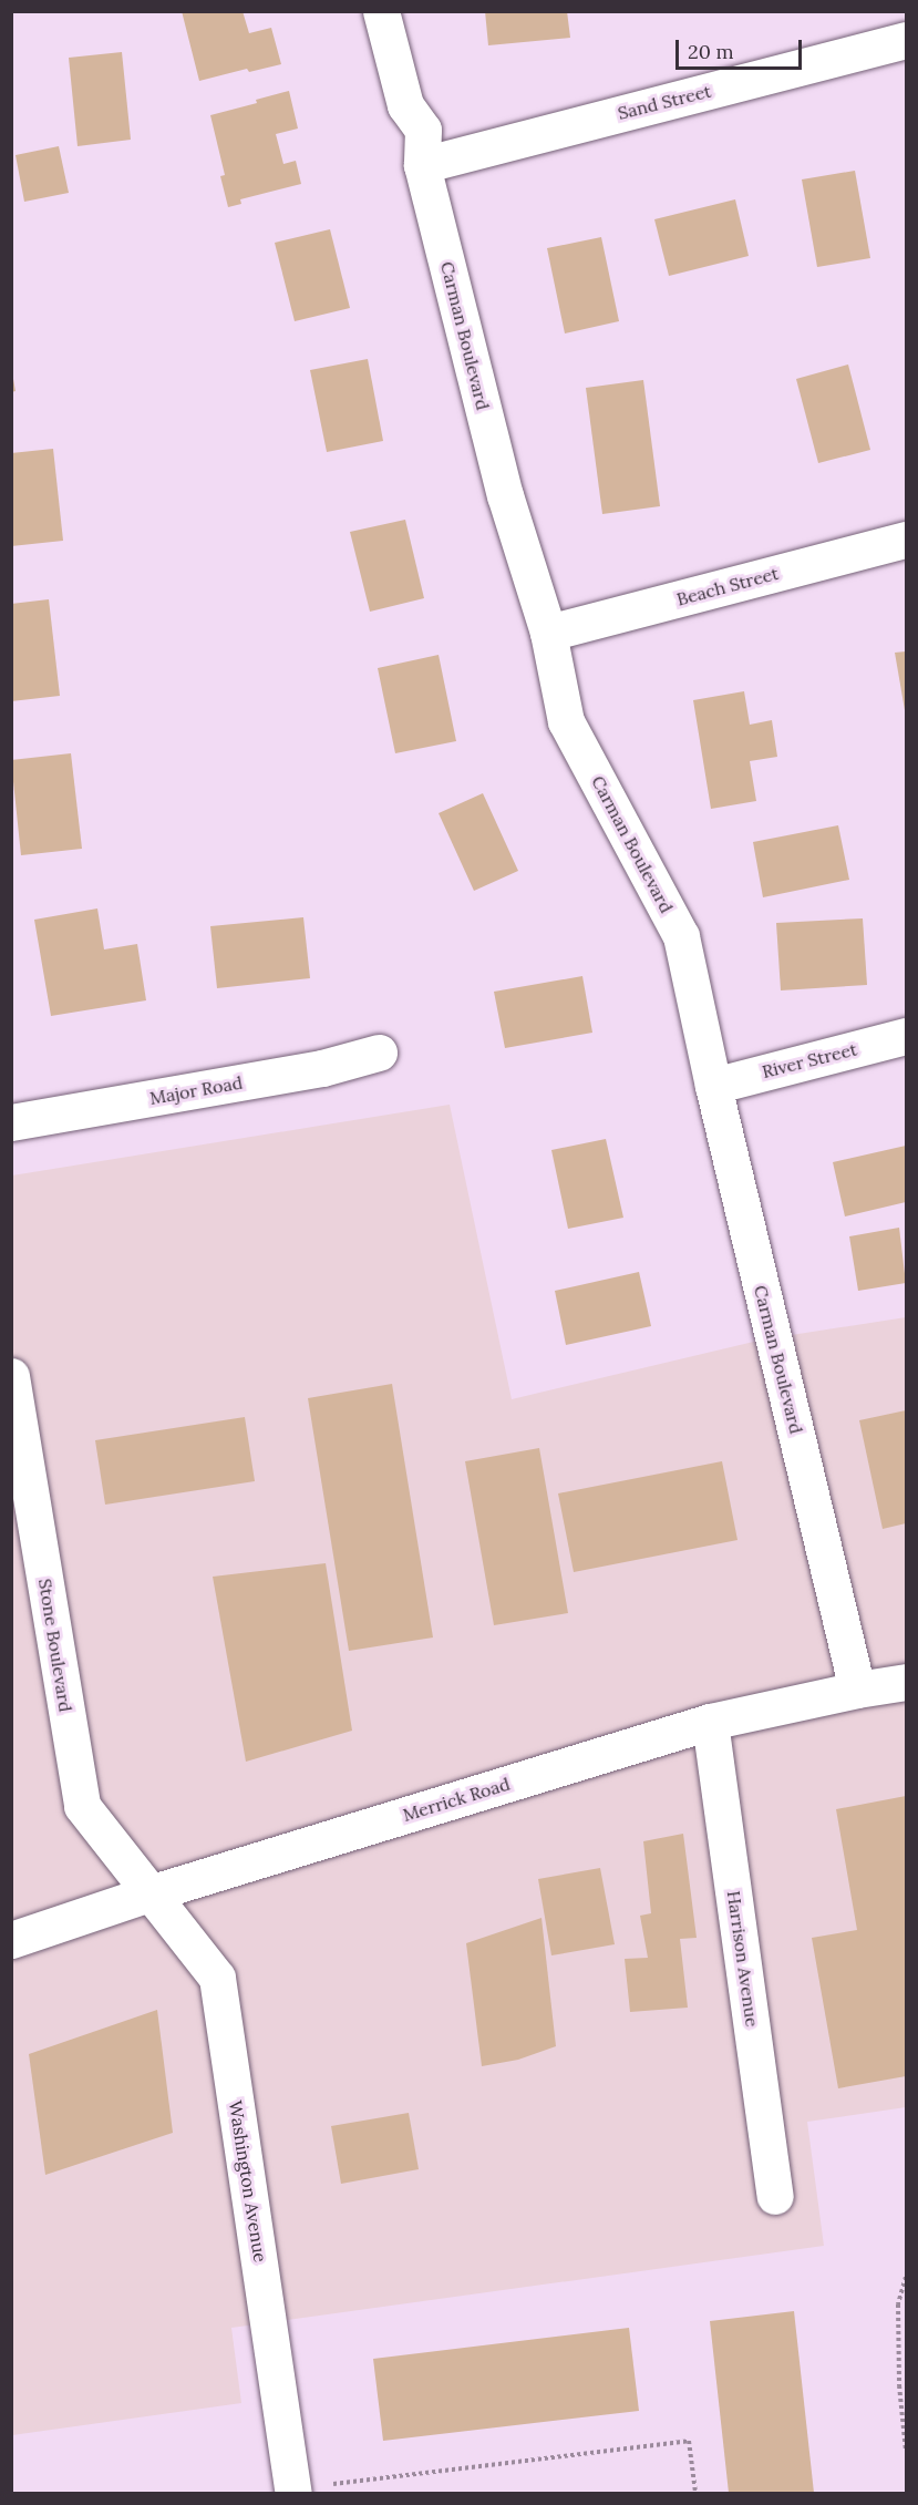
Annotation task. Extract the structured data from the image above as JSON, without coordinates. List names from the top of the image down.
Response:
{
  "streets": {
    "street": [
      "Sand Street",
      "Carman Boulevard",
      "Beach Street",
      "River Street",
      "Major Road",
      "Stone Boulevard",
      "Merrick Road",
      "Harrison Avenue",
      "Washington Avenue"
    ]
  },
  "crossings": [
    ["Sand Street", "Carman Boulevard"],
    ["Carman Boulevard", "Beach Street"],
    ["Carman Boulevard", "River Street"],
    ["Carman Boulevard", "Merrick Road"],
    ["Stone Boulevard", "Merrick Road"],
    ["Stone Boulevard", "Washington Avenue"],
    ["Merrick Road", "Harrison Avenue"],
    ["Merrick Road", "Washington Avenue"]
  ],
  "scale_bar": "20 m"
}
